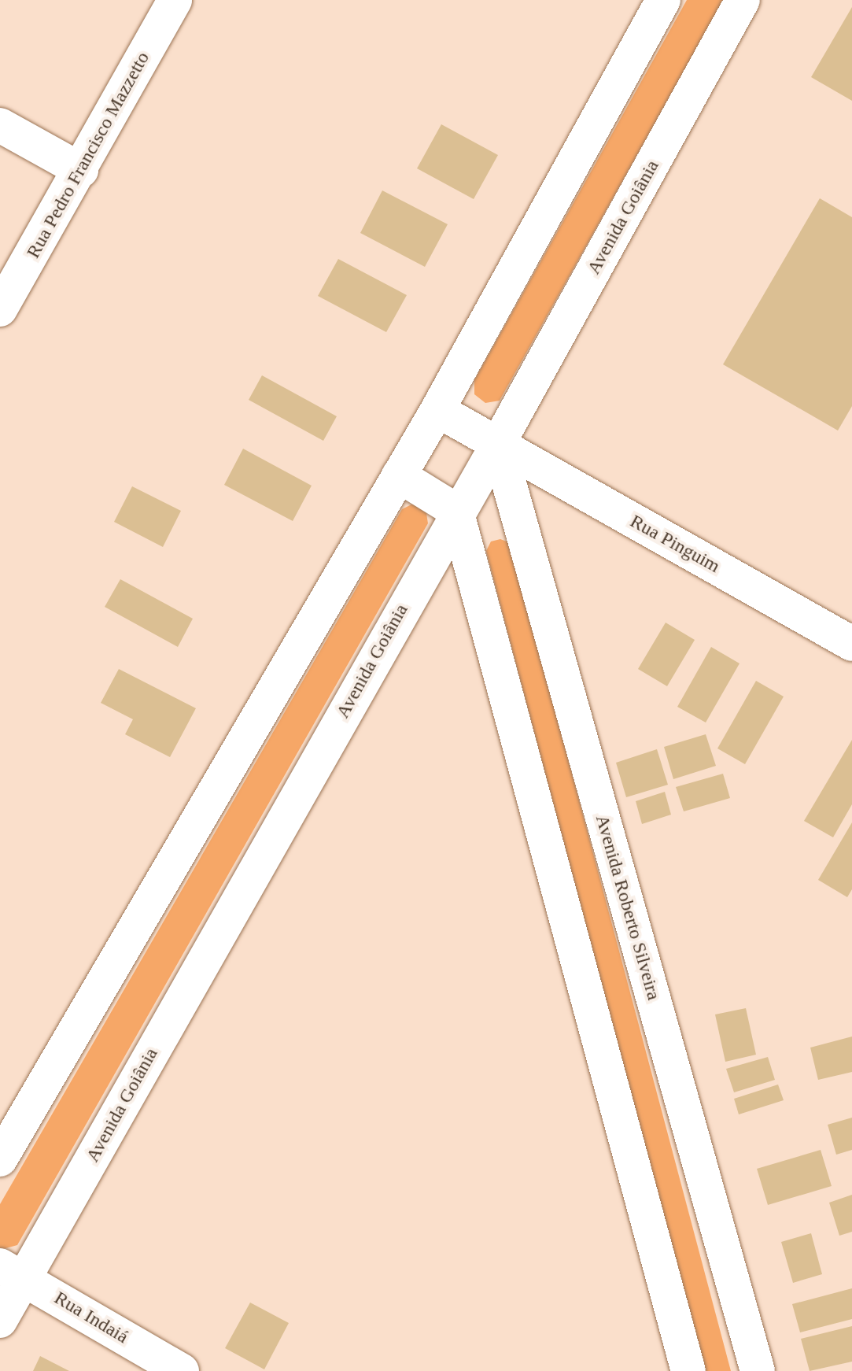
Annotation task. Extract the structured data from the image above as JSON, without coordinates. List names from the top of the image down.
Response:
{
  "streets": {
    "street": [
      "Rua Pedro Francisco Mazzetto",
      "Avenida Goiânia",
      "Rua Pinguim",
      "Avenida Roberto Silveira",
      "Rua Indaiá"
    ]
  },
  "crossings": [
    ["Avenida Goiânia", "Rua Pinguim"],
    ["Avenida Goiânia", "Avenida Roberto Silveira"],
    ["Avenida Goiânia", "Rua Indaiá"],
    ["Rua Pinguim", "Avenida Roberto Silveira"]
  ]
}
